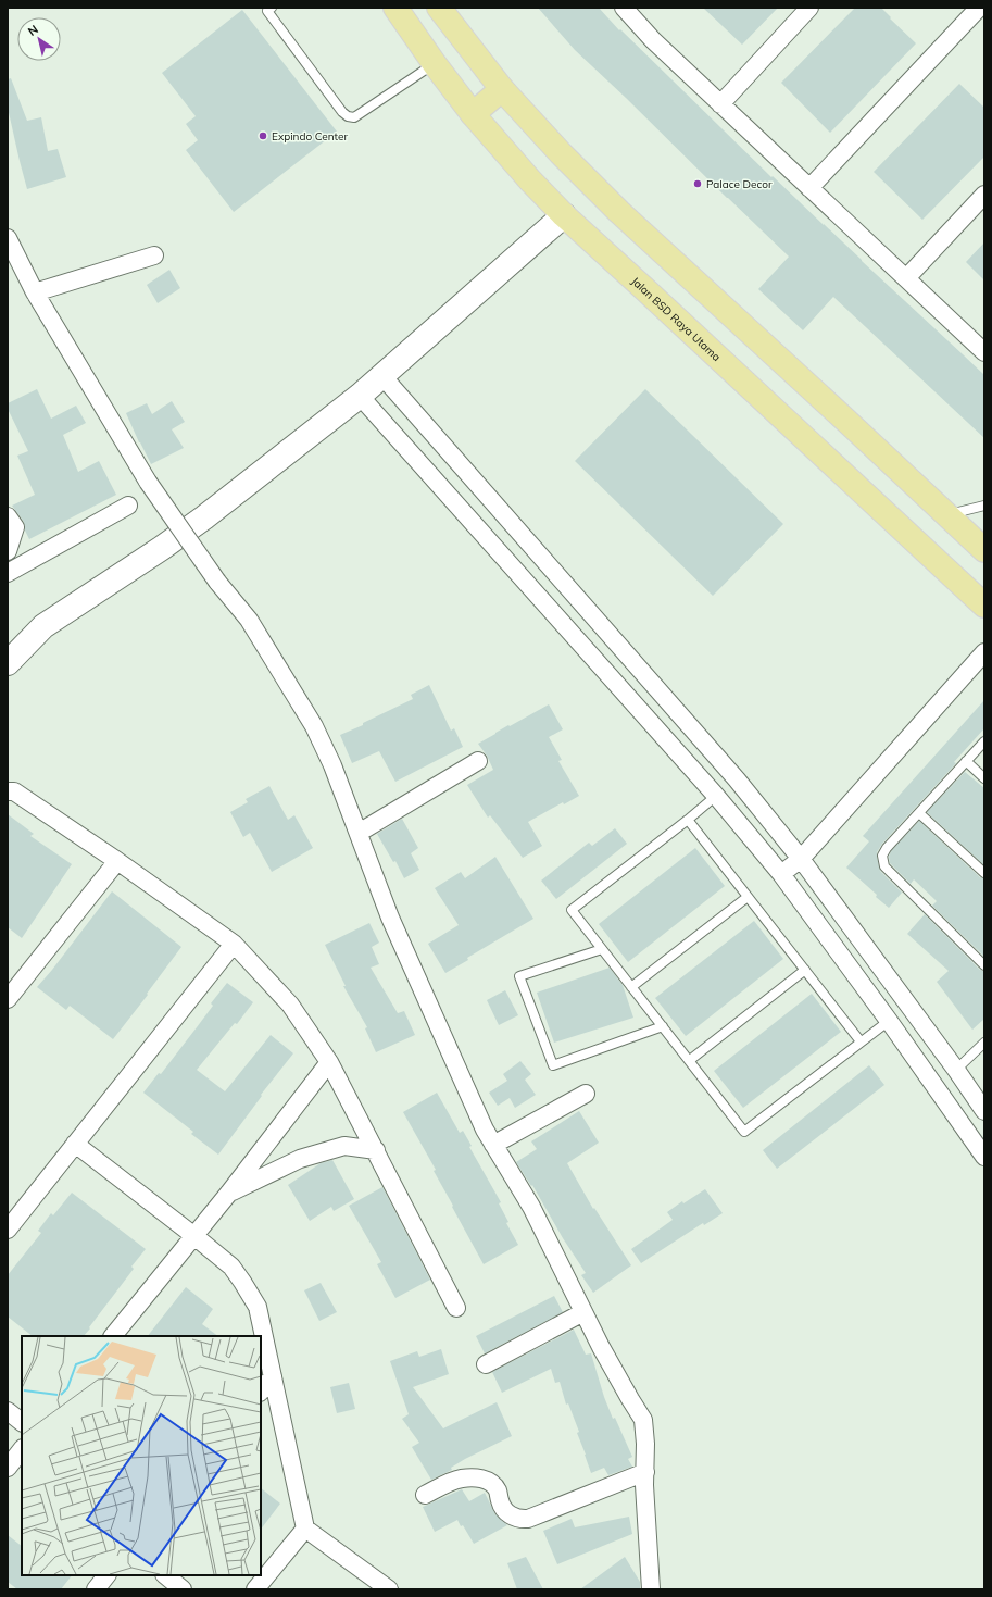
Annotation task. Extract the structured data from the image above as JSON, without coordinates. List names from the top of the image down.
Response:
{
  "streets": {
    "main road": ["Jalan BSD Raya Utama"]
  },
  "places": ["Expindo Center", "Palace Decor"],
  "north": "top left"
}
